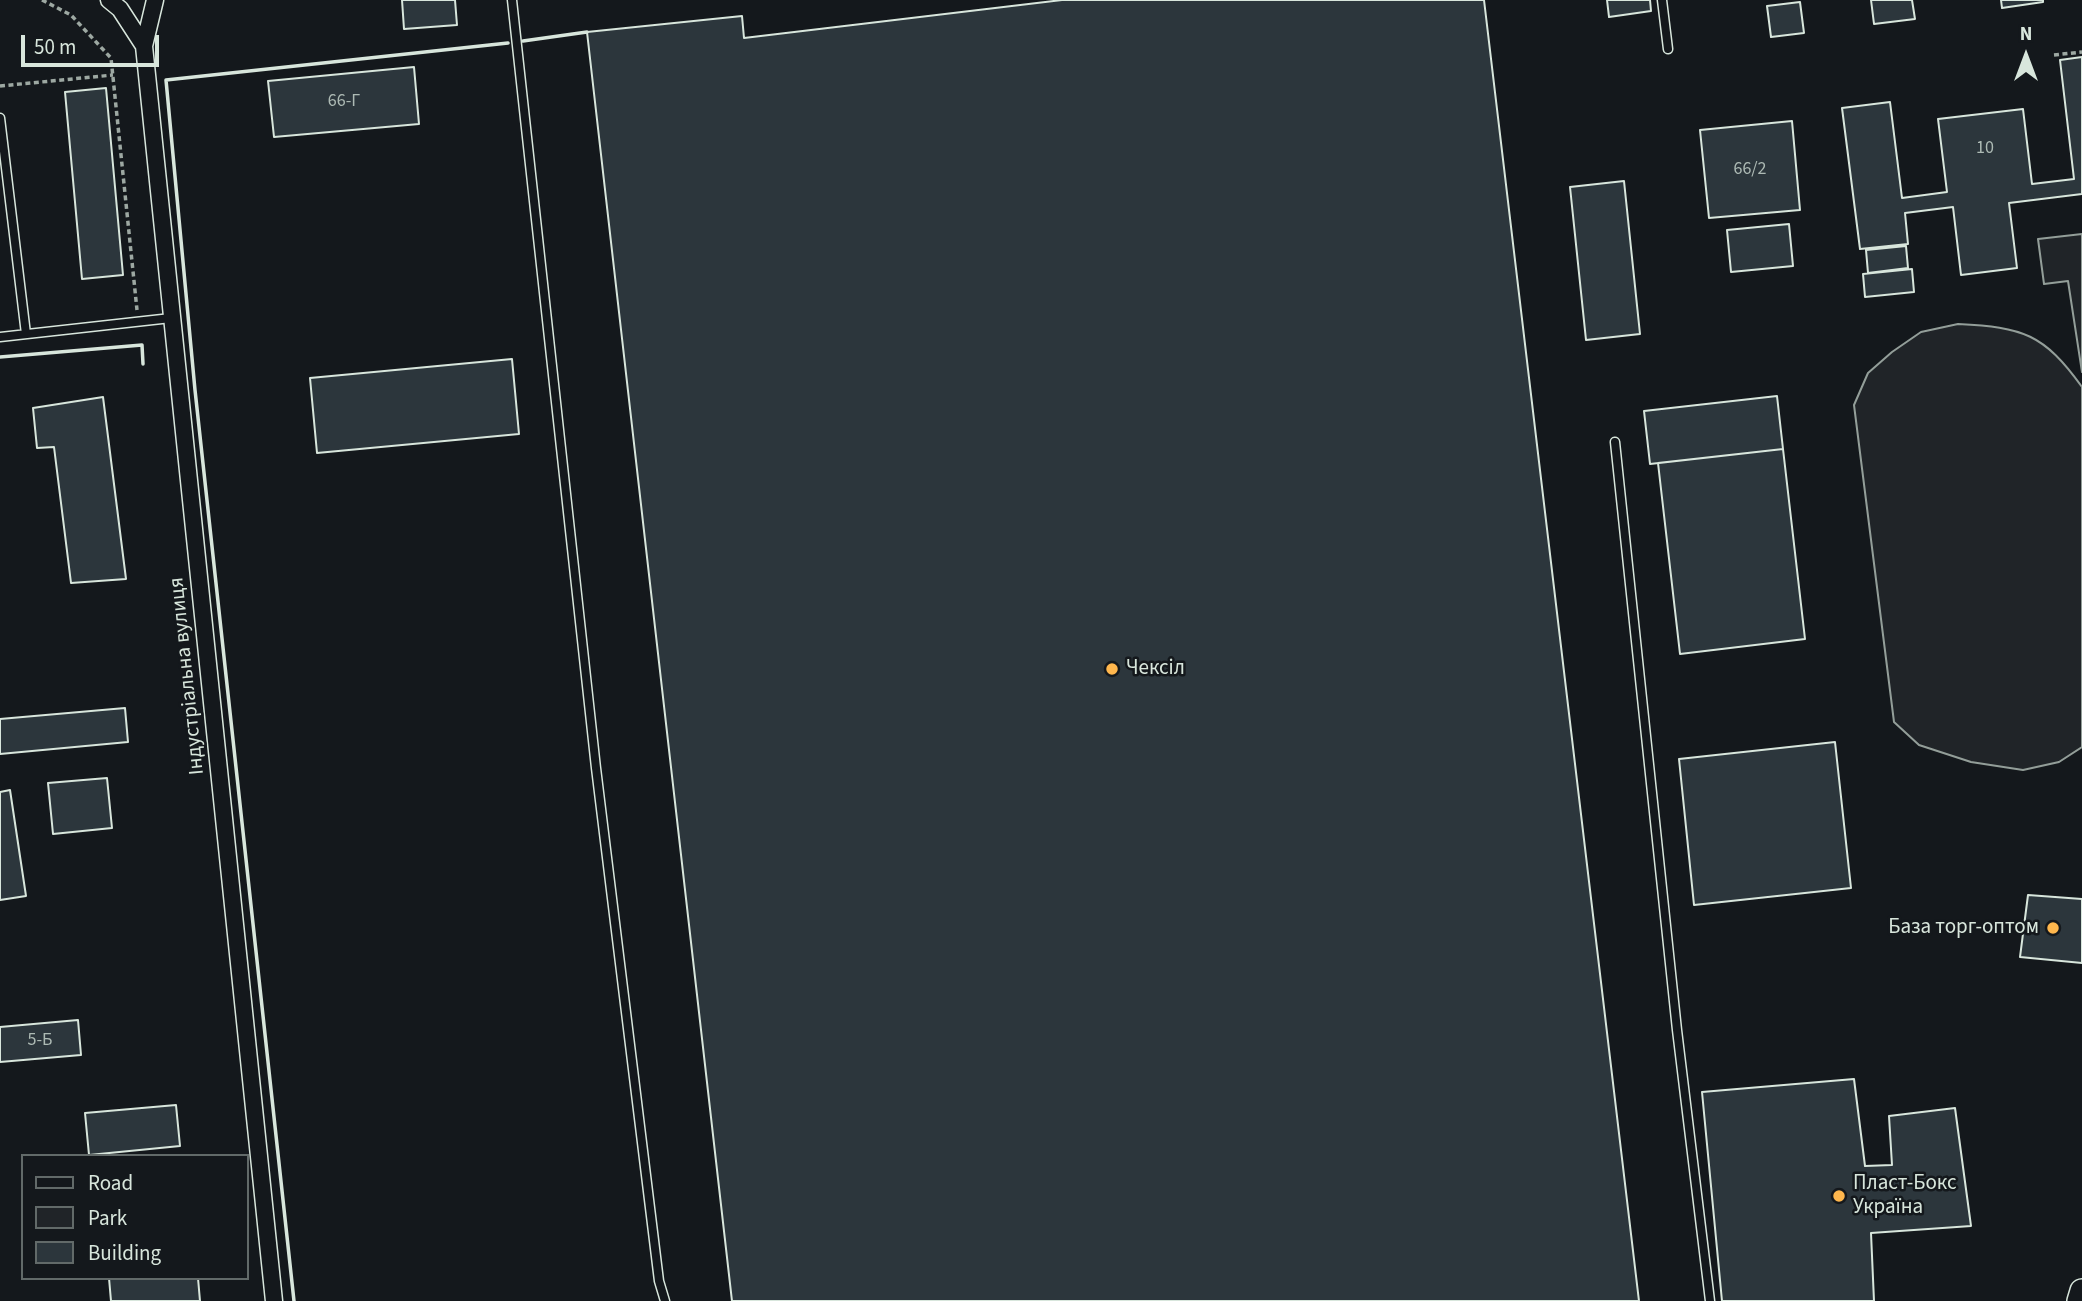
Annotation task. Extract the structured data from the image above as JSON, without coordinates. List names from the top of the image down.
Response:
{
  "streets": {
    "street": ["Індустріальна вулиця"]
  },
  "places": ["Чексіл", "База торг-оптом", "Пласт-Бокс Україна"],
  "house_numbers": [
    "66-Г",
    "10",
    "66/2",
    "5-Б"
  ],
  "legend": ["Road", "Park", "Building"],
  "scale_bar": "50 m",
  "north": "top"
}
